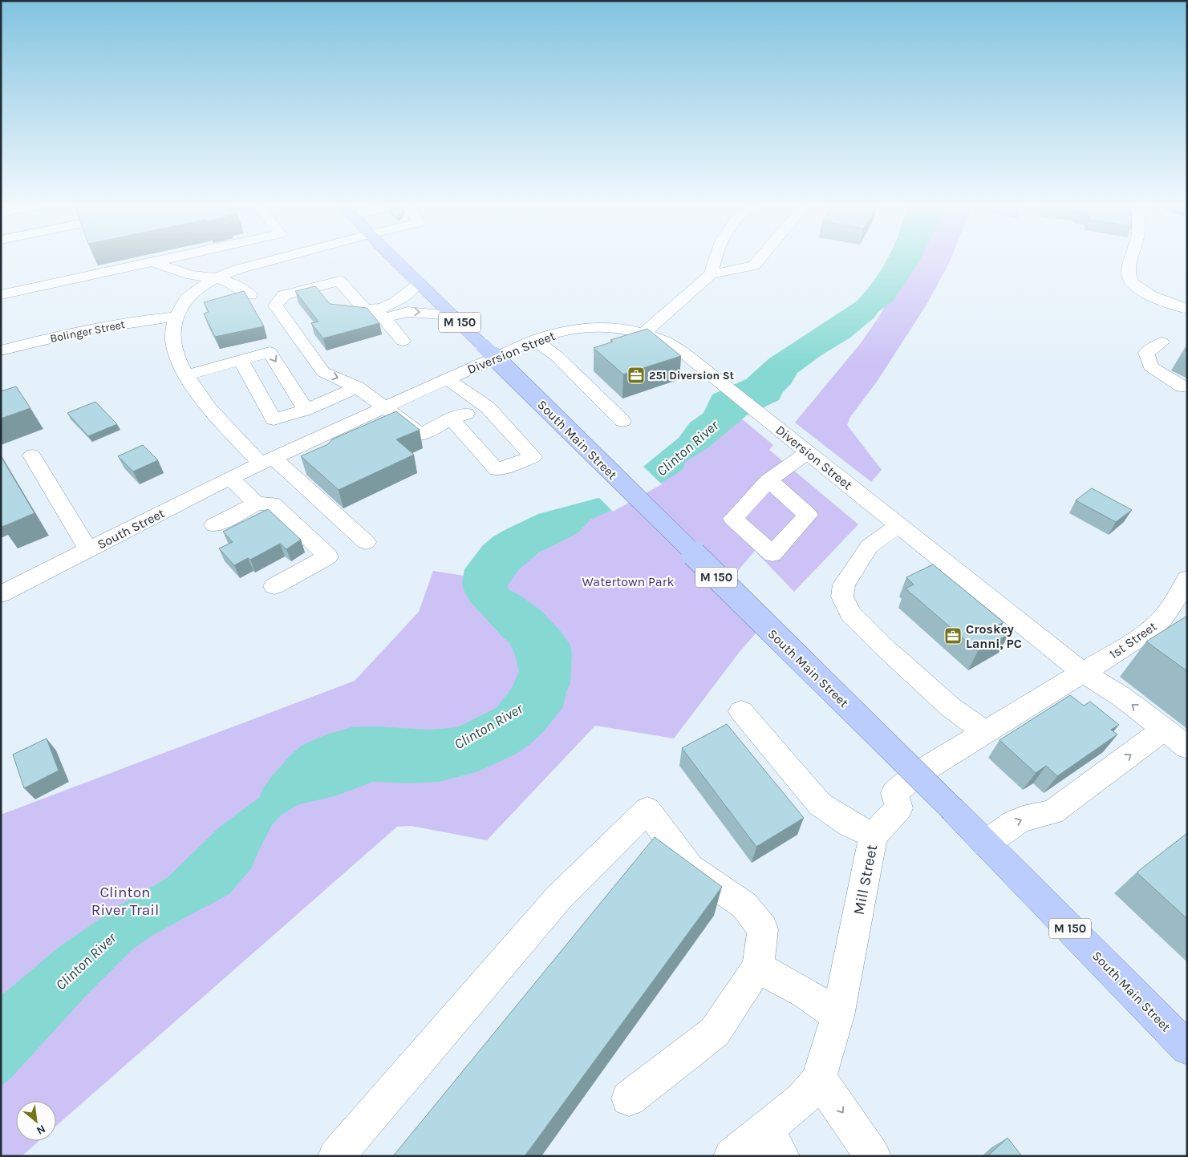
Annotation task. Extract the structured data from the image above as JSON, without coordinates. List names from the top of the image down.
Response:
{
  "streets": {
    "main road": ["M 150", "South Main Street"],
    "street": [
      "Bolinger Street",
      "Diversion Street",
      "South Street",
      "1st Street",
      "Mill Street"
    ]
  },
  "crossings": [
    ["M 150", "South Main Street"],
    ["Diversion Street", "South Street"],
    ["Diversion Street", "1st Street"],
    ["Diversion Street", "Mill Street"],
    ["1st Street", "Mill Street"]
  ],
  "water": ["Clinton River"],
  "parks": ["Watertown Park", "Clinton River Trail"],
  "places": {
    "office": ["251 Diversion St", "Croskey Lanni, PC"]
  },
  "north": "bottom right"
}
